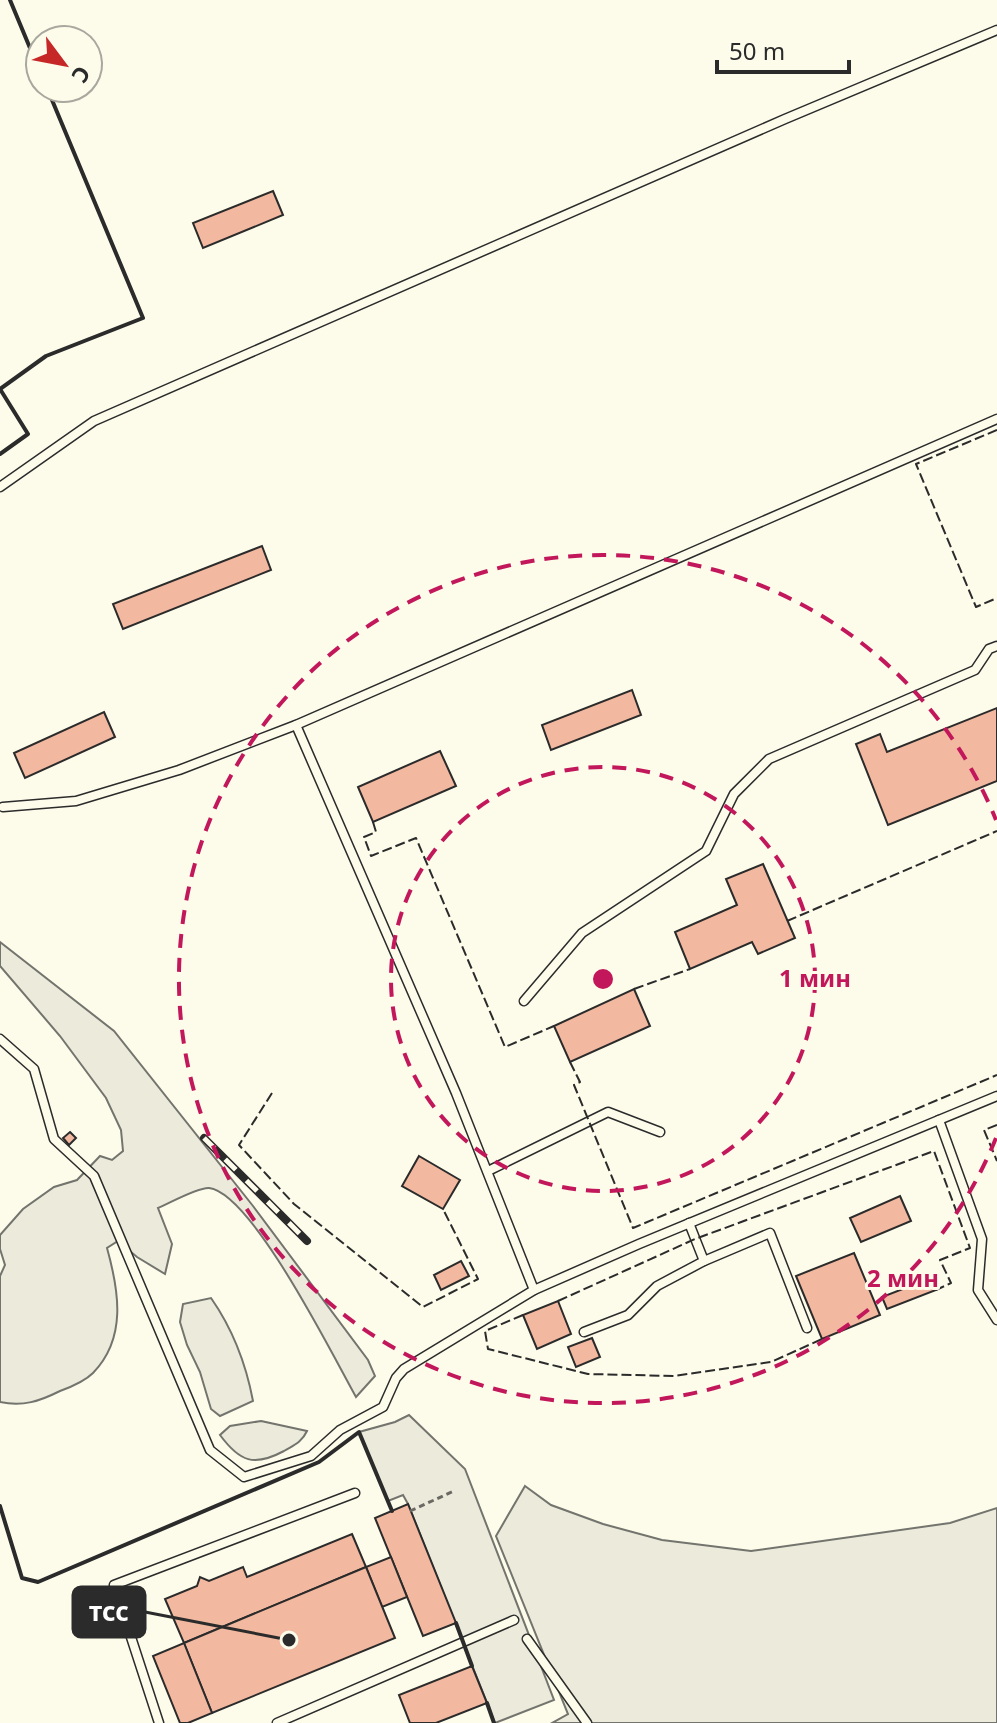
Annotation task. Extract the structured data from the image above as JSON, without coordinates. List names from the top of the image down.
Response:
{
  "places": ["тсс"],
  "scale_bar": "50 m",
  "north": "bottom right",
  "rings": ["1 мин", "2 мин"]
}
